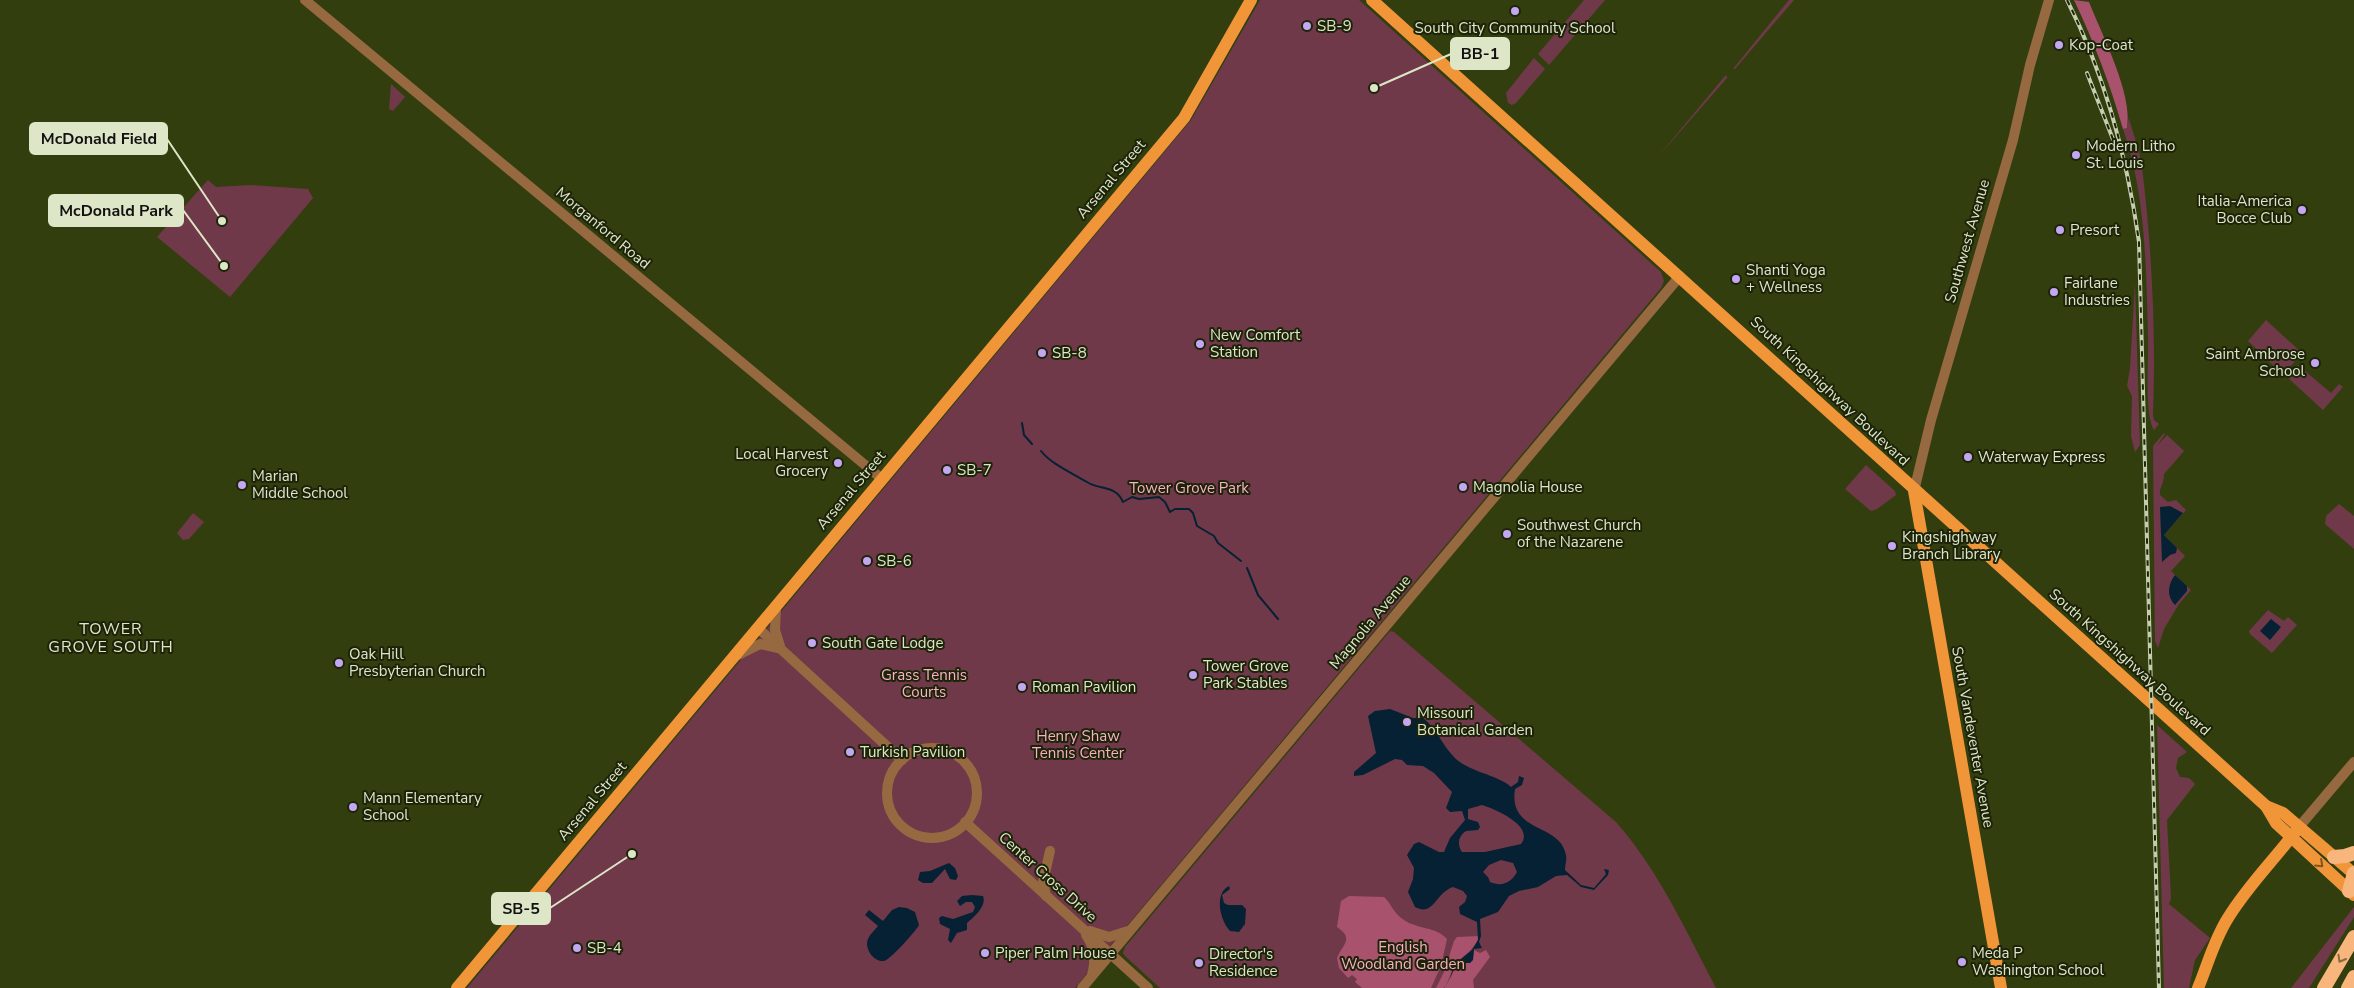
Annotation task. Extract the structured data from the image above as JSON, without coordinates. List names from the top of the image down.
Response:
{
  "streets": {
    "main road": ["Arsenal Street", "South Kingshighway Boulevard", "South Vandeventer Avenue"],
    "street": [
      "Morganford Road",
      "Southwest Avenue",
      "Magnolia Avenue",
      "Center Cross Drive"
    ]
  },
  "crossings": [
    ["Arsenal Street", "Morganford Road"],
    ["Southwest Avenue", "South Kingshighway Boulevard"],
    ["Southwest Avenue", "South Vandeventer Avenue"],
    ["South Kingshighway Boulevard", "Magnolia Avenue"],
    ["South Kingshighway Boulevard", "South Vandeventer Avenue"],
    ["Magnolia Avenue", "Center Cross Drive"]
  ],
  "districts": ["TOWER GROVE SOUTH"],
  "parks": [
    "Tower Grove Park",
    "Grass Tennis Courts",
    "Henry Shaw Tennis Center",
    "English Woodland Garden"
  ],
  "places": [
    "South City Community School",
    "SB-9",
    "Kop-Coat",
    "BB-1",
    "Modern Litho St. Louis",
    "Italia-America Bocce Club",
    "McDonald Field",
    "Presort",
    "McDonald Park",
    "Shanti Yoga + Wellness",
    "Fairlane Industries",
    "New Comfort Station",
    "SB-8",
    "Saint Ambrose School",
    "Waterway Express",
    "Local Harvest Grocery",
    "SB-7",
    "Marian Middle School",
    "Magnolia House",
    "Southwest Church of the Nazarene",
    "Kingshighway Branch Library",
    "SB-6",
    "South Gate Lodge",
    "Oak Hill Presbyterian Church",
    "Tower Grove Park Stables",
    "Roman Pavilion",
    "Missouri Botanical Garden",
    "Turkish Pavilion",
    "Mann Elementary School",
    "SB-5",
    "SB-4",
    "Piper Palm House",
    "Meda P Washington School",
    "Director's Residence"
  ]
}
